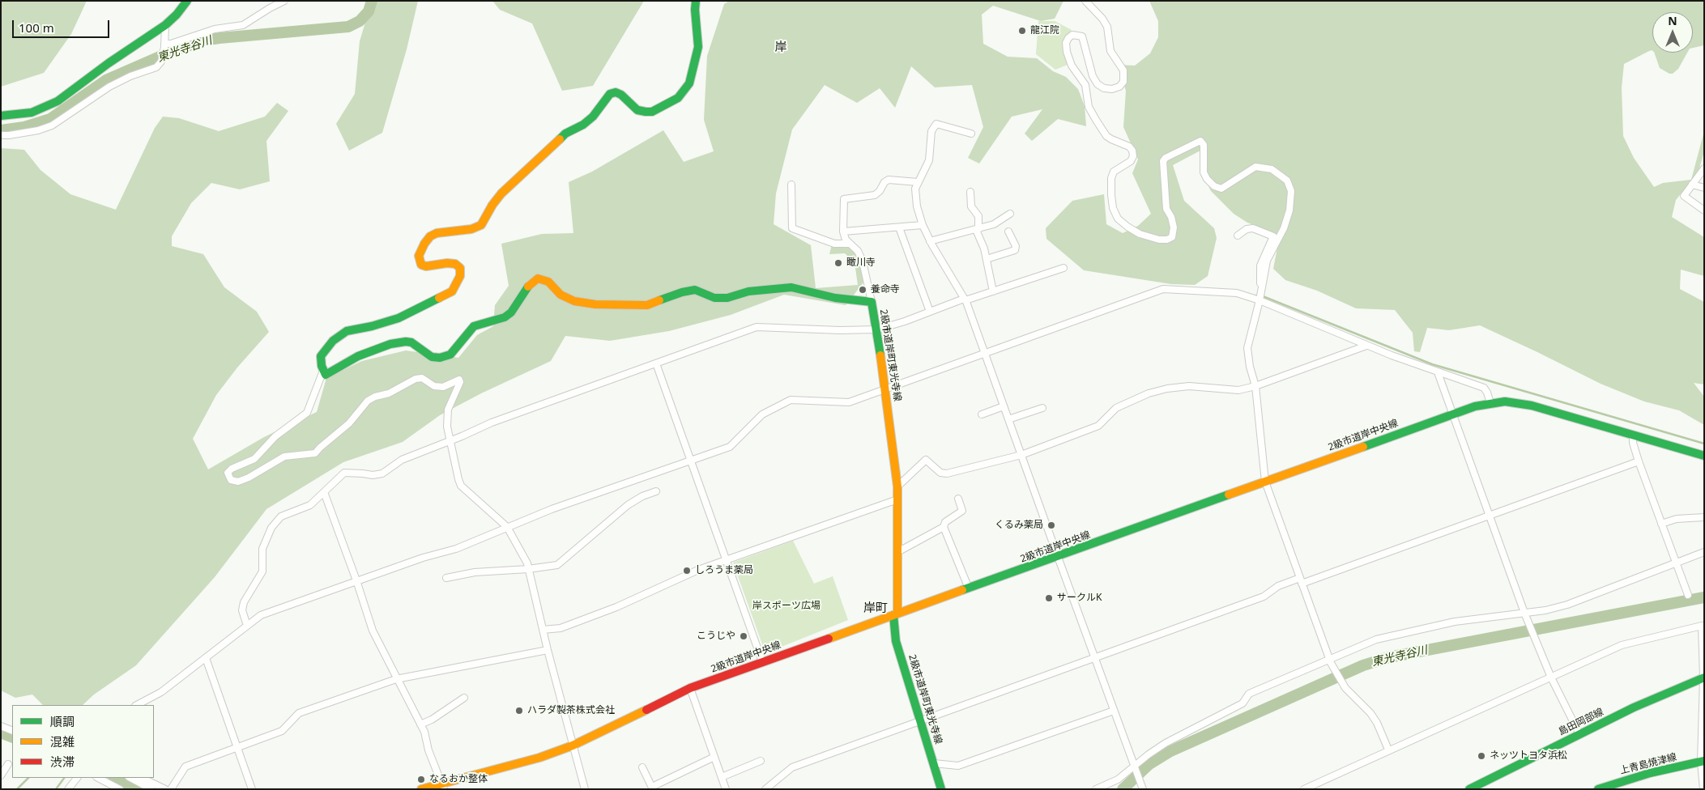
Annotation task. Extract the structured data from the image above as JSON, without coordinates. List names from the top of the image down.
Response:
{
  "streets": {
    "street": [
      "2級市道岸町東光寺線",
      "2級市道岸中央線",
      "島田岡部線",
      "上青島焼津線"
    ]
  },
  "crossings": [
    ["2級市道岸町東光寺線", "2級市道岸中央線"]
  ],
  "districts": ["岸", "岸町"],
  "water": ["東光寺谷川"],
  "parks": ["岸スポーツ広場"],
  "places": [
    "龍江院",
    "瞰川寺",
    "養命寺",
    "くるみ薬局",
    "しろうま薬局",
    "サークルK",
    "こうじや",
    "ハラダ製茶株式会社",
    "ネッツトヨタ浜松",
    "なるおか整体"
  ],
  "legend": ["順調", "混雑", "渋滞"],
  "scale_bar": "100 m",
  "north": "top"
}
